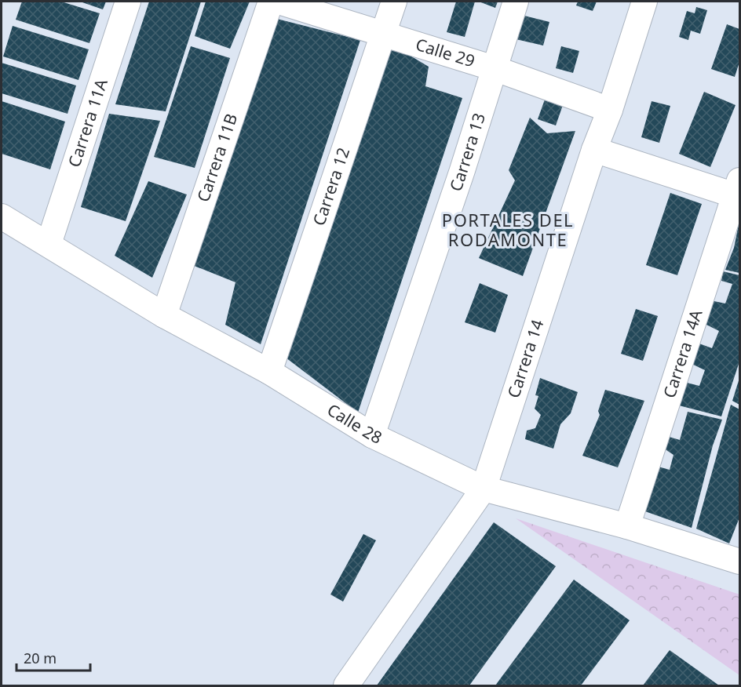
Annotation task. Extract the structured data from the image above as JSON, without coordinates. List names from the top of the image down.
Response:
{
  "streets": {
    "street": [
      "Calle 29",
      "Carrera 11A",
      "Carrera 13",
      "Carrera 11B",
      "Carrera 12",
      "Carrera 14A",
      "Carrera 14",
      "Calle 28"
    ]
  },
  "crossings": [
    ["Calle 29", "Carrera 13"],
    ["Calle 29", "Carrera 12"],
    ["Calle 29", "Carrera 14"],
    ["Carrera 11A", "Calle 28"],
    ["Carrera 13", "Calle 28"],
    ["Carrera 11B", "Calle 28"],
    ["Carrera 12", "Calle 28"],
    ["Carrera 14A", "Calle 28"],
    ["Carrera 14", "Calle 28"]
  ],
  "districts": ["PORTALES DEL RODAMONTE"],
  "scale_bar": "20 m"
}
